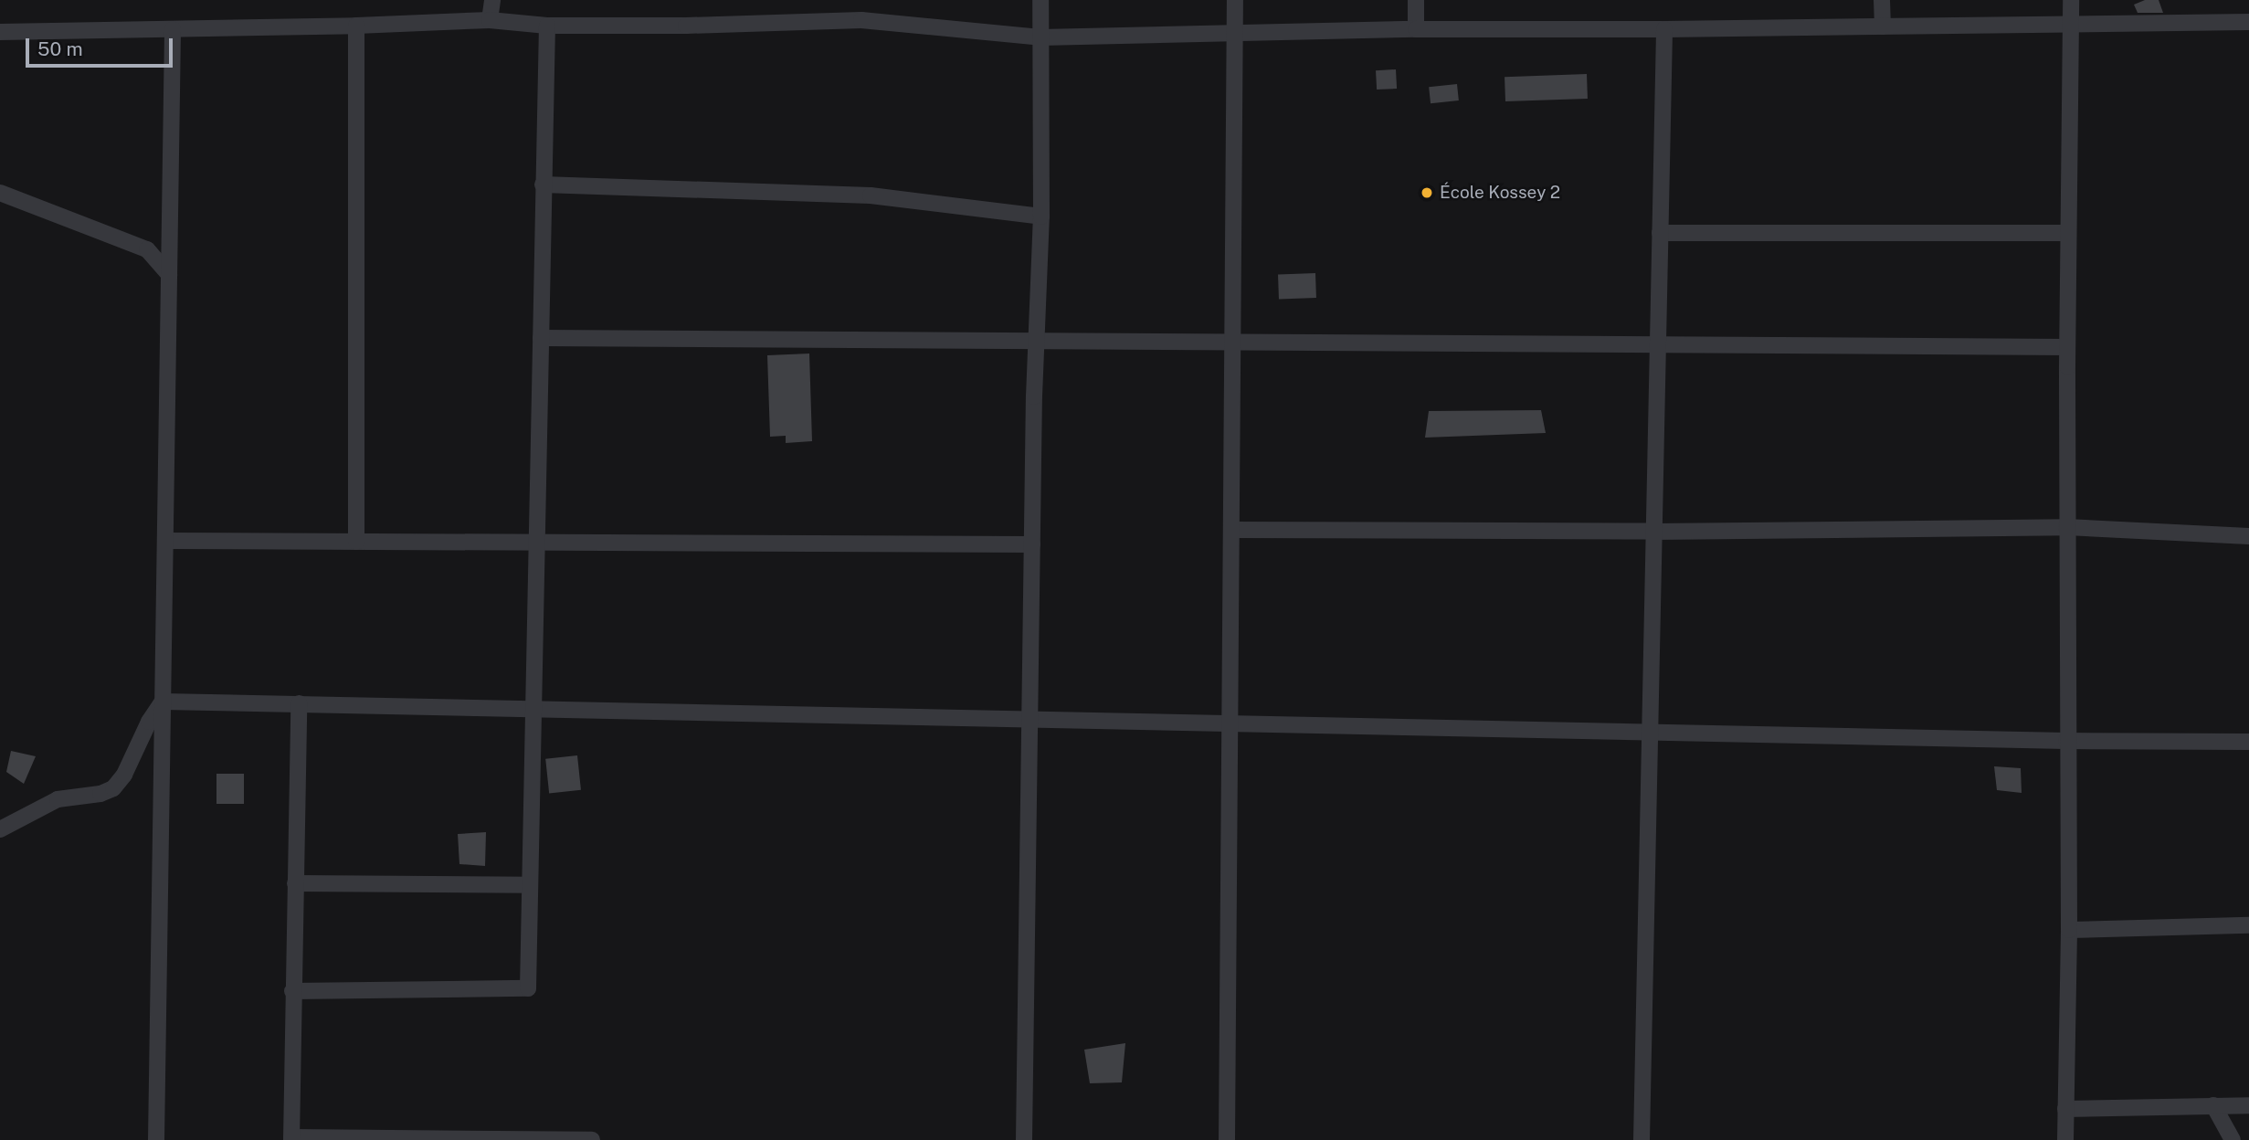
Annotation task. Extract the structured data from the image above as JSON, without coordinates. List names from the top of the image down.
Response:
{
  "places": ["École Kossey 2"],
  "scale_bar": "50 m"
}
